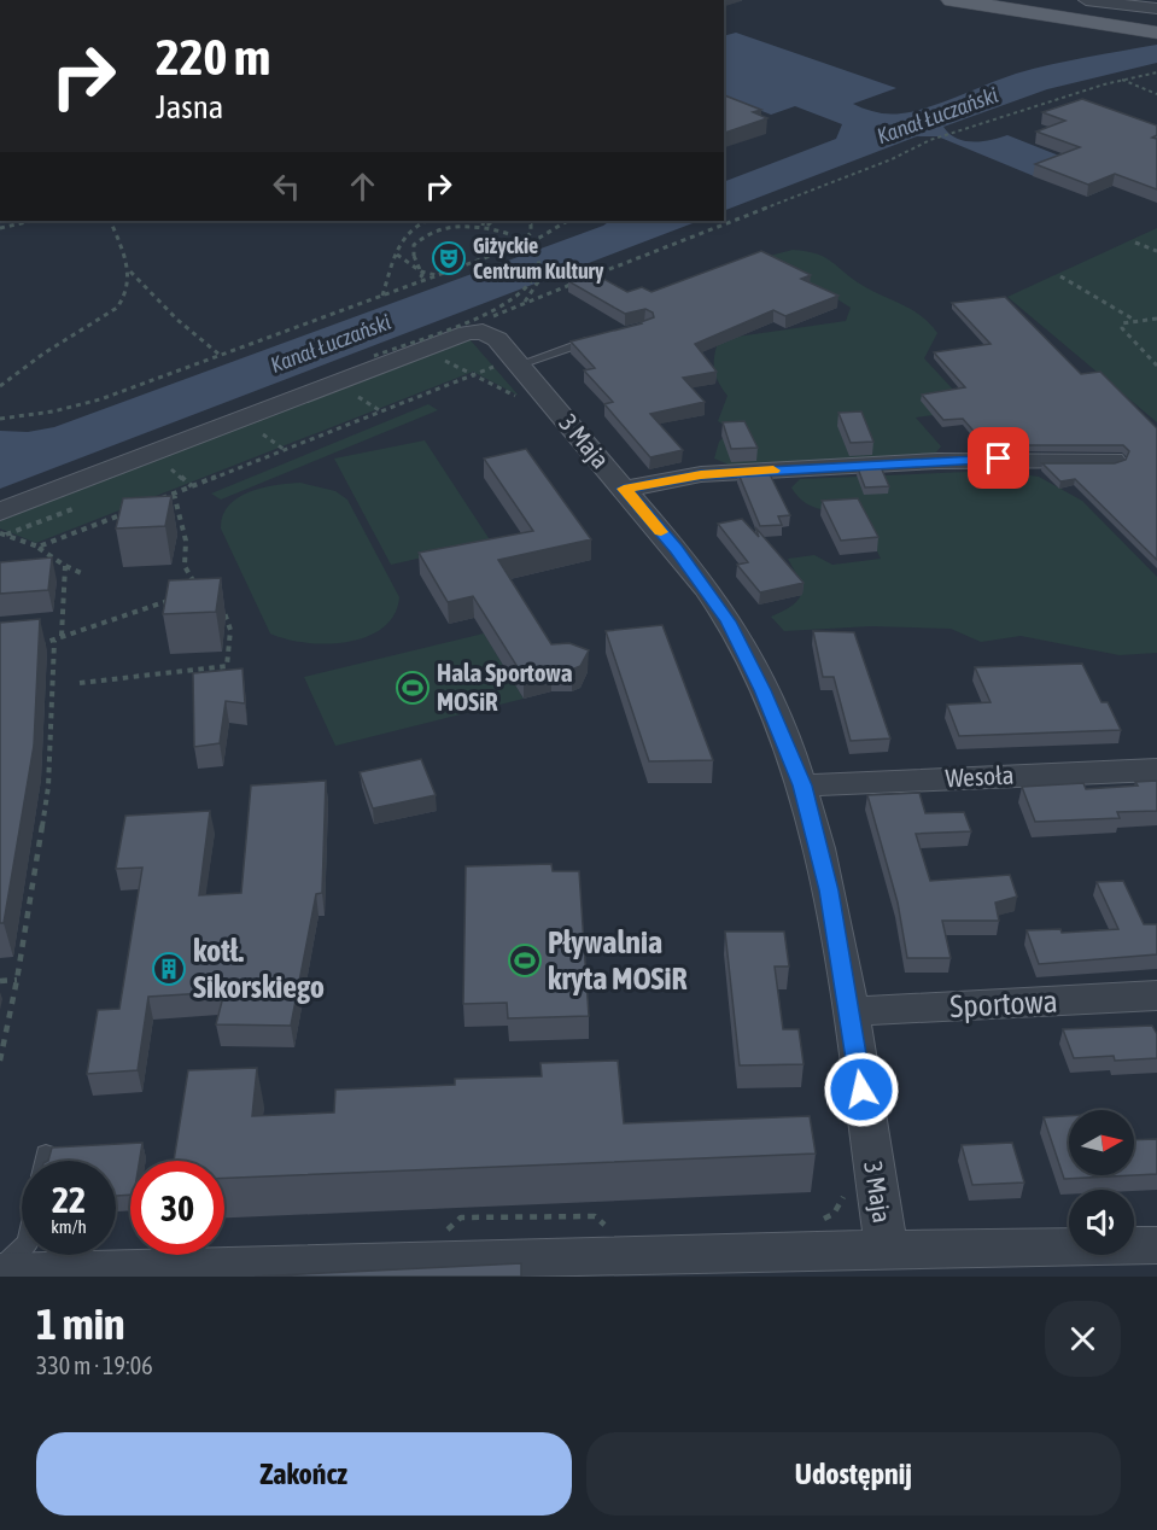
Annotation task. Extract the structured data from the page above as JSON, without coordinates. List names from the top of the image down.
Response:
{
  "streets": {
    "street": ["3 Maja", "Wesoła", "Sportowa"]
  },
  "crossings": [
    ["3 Maja", "Wesoła"],
    ["3 Maja", "Sportowa"]
  ],
  "water": ["Kanał Łuczański"],
  "places": {
    "theatre": ["Giżyckie Centrum Kultury"],
    "sports": ["Hala Sportowa MOSiR", "Pływalnia kryta MOSiR"],
    "building": ["kotł. Sikorskiego"]
  },
  "north": "right",
  "page": {
    "turn": ["220 m", "Jasna"],
    "speed": "22 km/h",
    "limit": "30",
    "heading": ["1 min", "330 m · 19:06"],
    "buttons": ["Zakończ", "Udostępnij"]
  }
}
